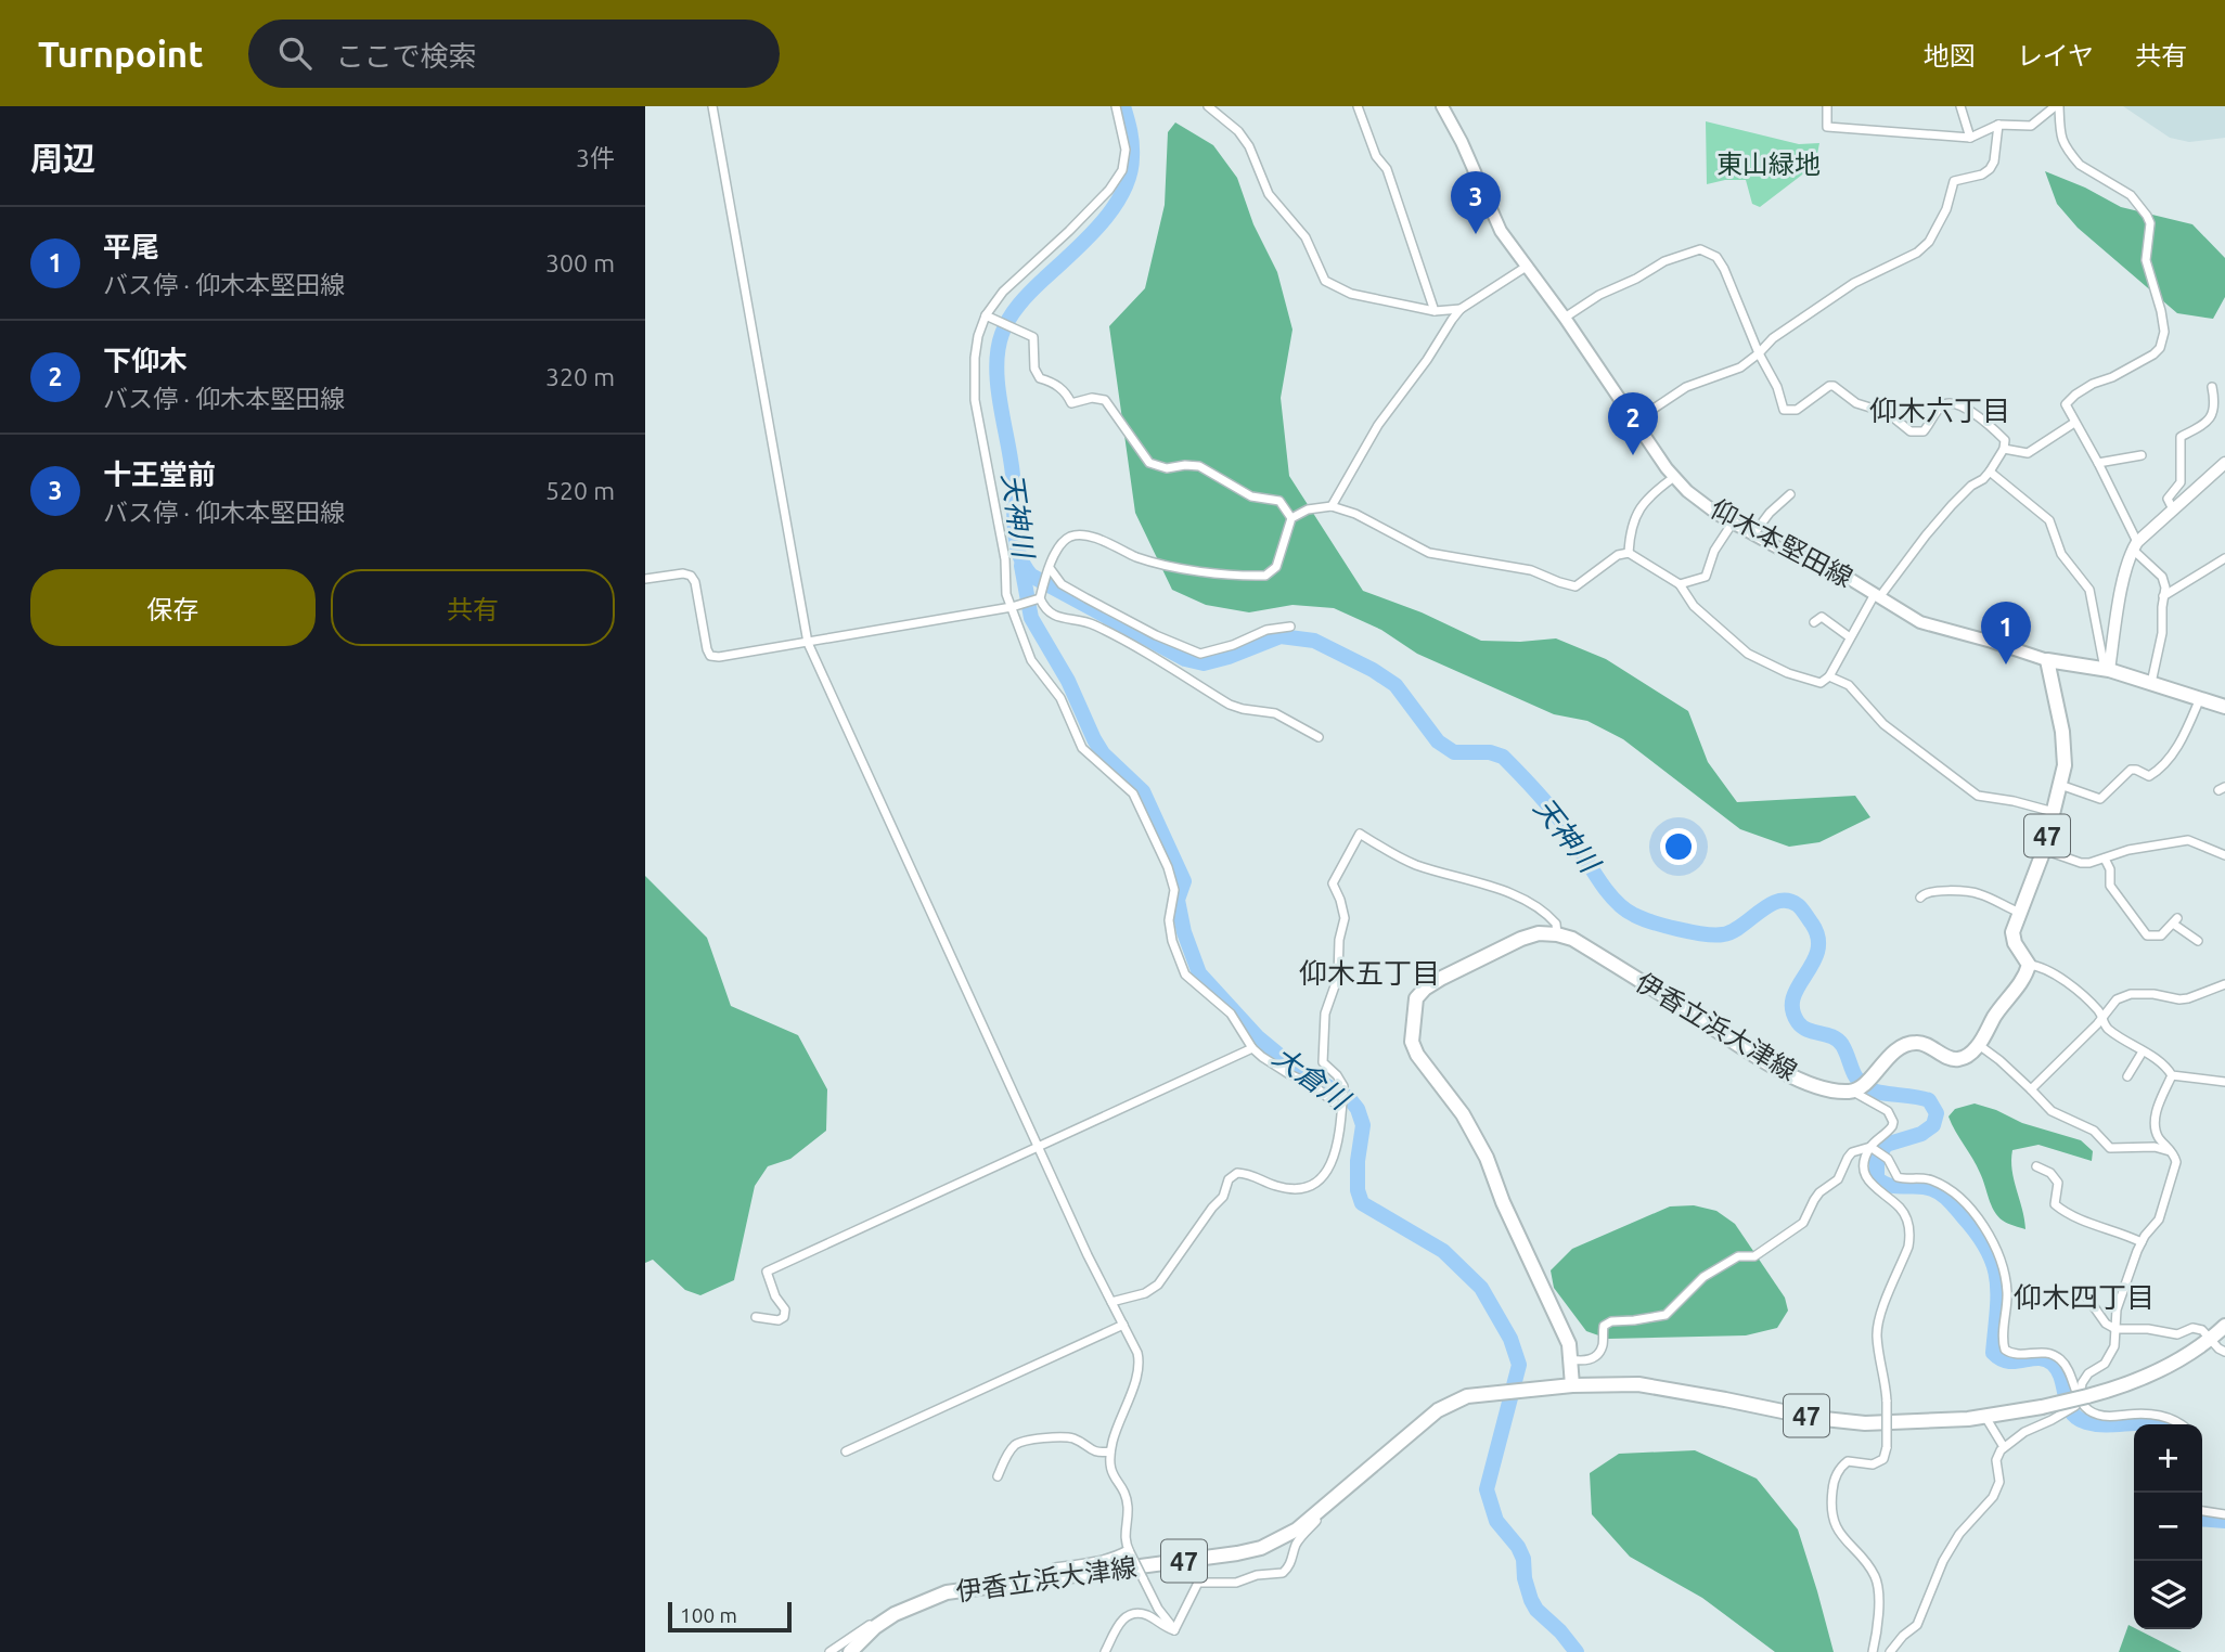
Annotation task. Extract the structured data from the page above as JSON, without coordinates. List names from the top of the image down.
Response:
{
  "streets": {
    "main road": ["仰木本堅田線", "47", "伊香立浜大津線"]
  },
  "crossings": [
    ["仰木本堅田線", "47"]
  ],
  "districts": ["仰木六丁目", "仰木五丁目", "仰木四丁目"],
  "water": ["天神川", "大倉川"],
  "parks": ["東山緑地"],
  "scale_bar": "100 m",
  "page": {
    "header": "Turnpoint",
    "search": "ここで検索",
    "nav": ["地図", "レイヤ", "共有"],
    "heading": ["周辺", "3件"],
    "pins": ["3", "2", "1"],
    "list": [
      {
        "mark": "1",
        "name": "平尾",
        "note": "バス停 · 仰木本堅田線",
        "value": "300 m"
      },
      {
        "mark": "2",
        "name": "下仰木",
        "note": "バス停 · 仰木本堅田線",
        "value": "320 m"
      },
      {
        "mark": "3",
        "name": "十王堂前",
        "note": "バス停 · 仰木本堅田線",
        "value": "520 m"
      }
    ],
    "buttons": ["保存", "共有"],
    "map_buttons": ["+", "−"],
    "scale": "100 m"
  }
}
